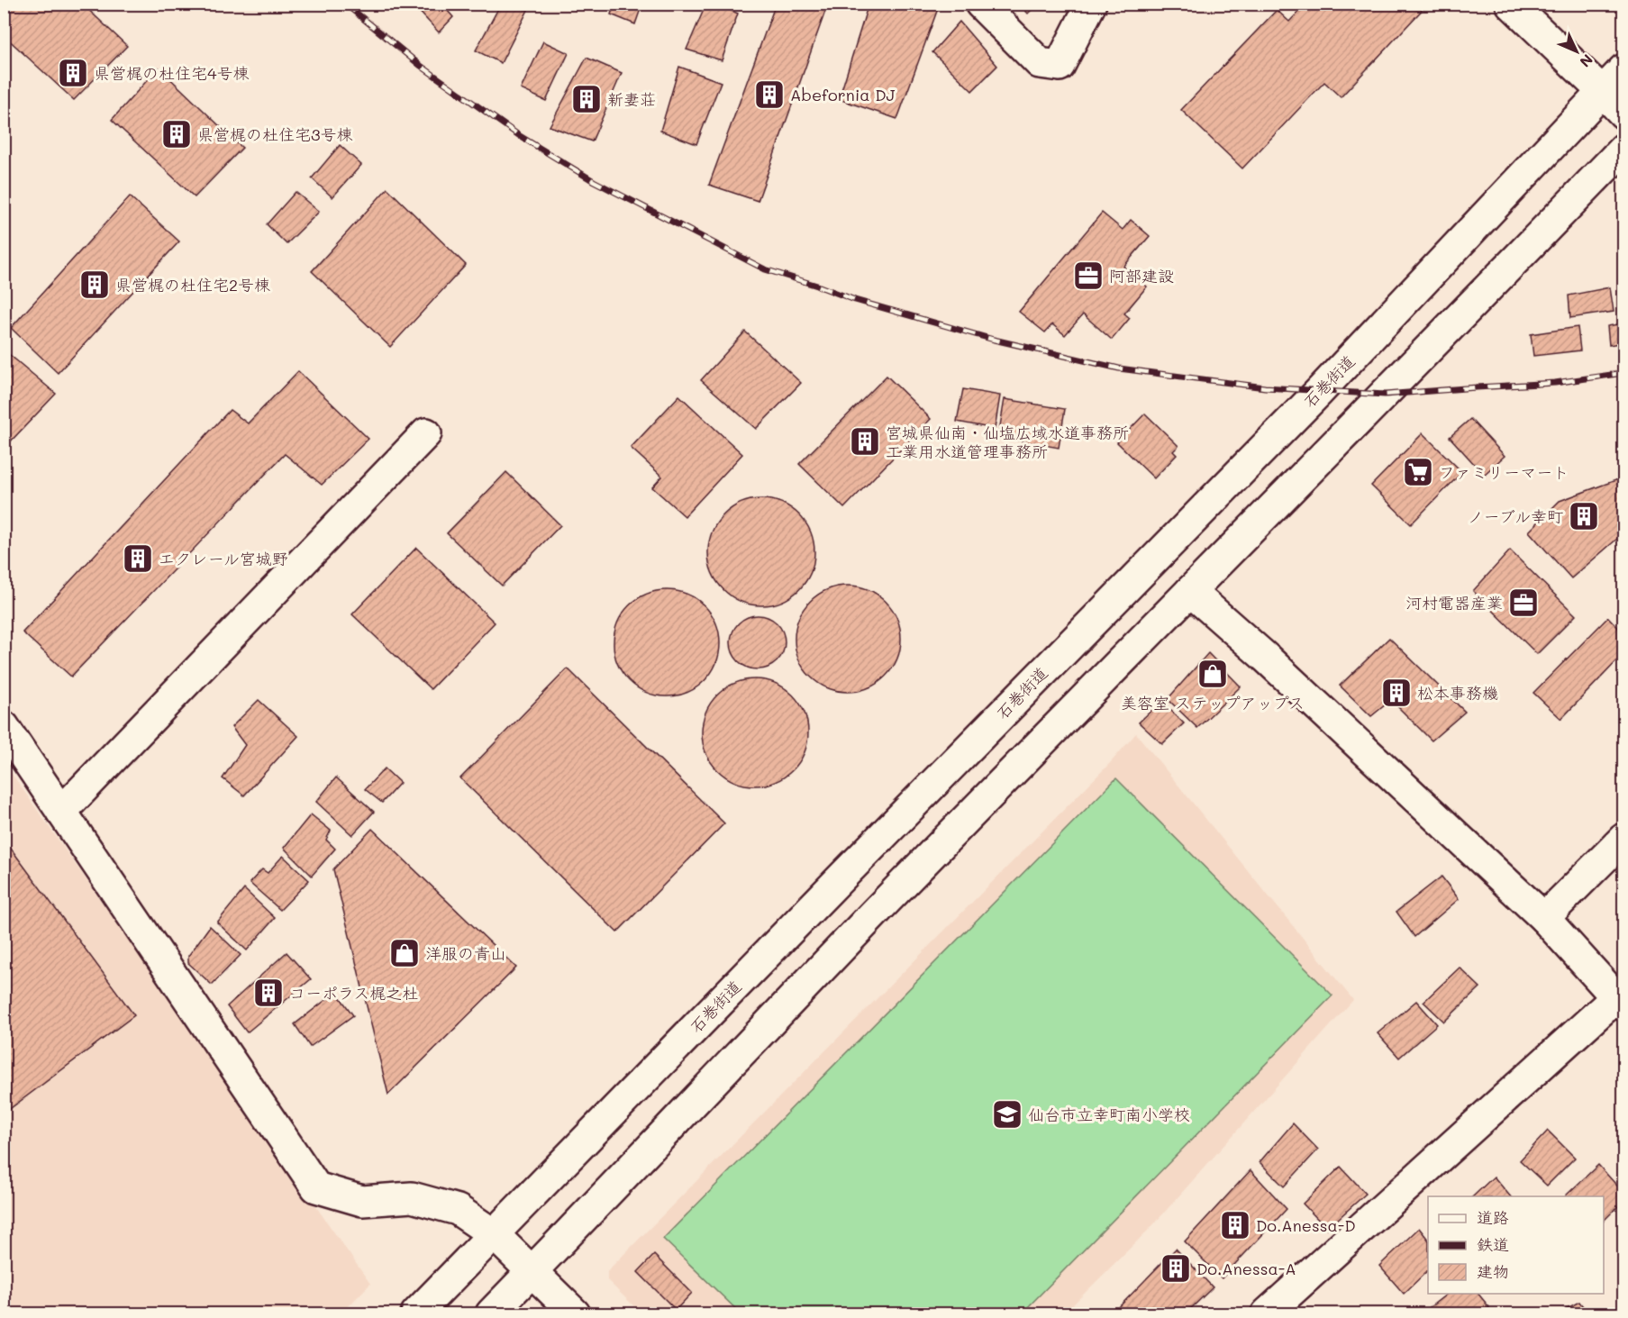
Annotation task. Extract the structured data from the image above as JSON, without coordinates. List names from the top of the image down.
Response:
{
  "streets": {
    "street": ["石巻街道"]
  },
  "places": {
    "building": [
      "県営梶の杜住宅4号棟",
      "Abefornia DJ",
      "新妻荘",
      "県営梶の杜住宅3号棟",
      "県営梶の杜住宅2号棟",
      "宮城県仙南・仙塩広域水道事務所 工業用水道管理事務所",
      "ノーブル幸町",
      "エクレール宮城野",
      "松本事務機",
      "コーポラス梶之杜",
      "Do.Anessa-D",
      "Do.Anessa-A"
    ],
    "office": ["阿部建設", "河村電器産業"],
    "supermarket": ["ファミリーマート"],
    "shop": ["美容室 ステップアップス", "洋服の青山"],
    "school or university": ["仙台市立幸町南小学校"]
  },
  "legend": ["道路", "鉄道", "建物"],
  "north": "bottom right"
}
